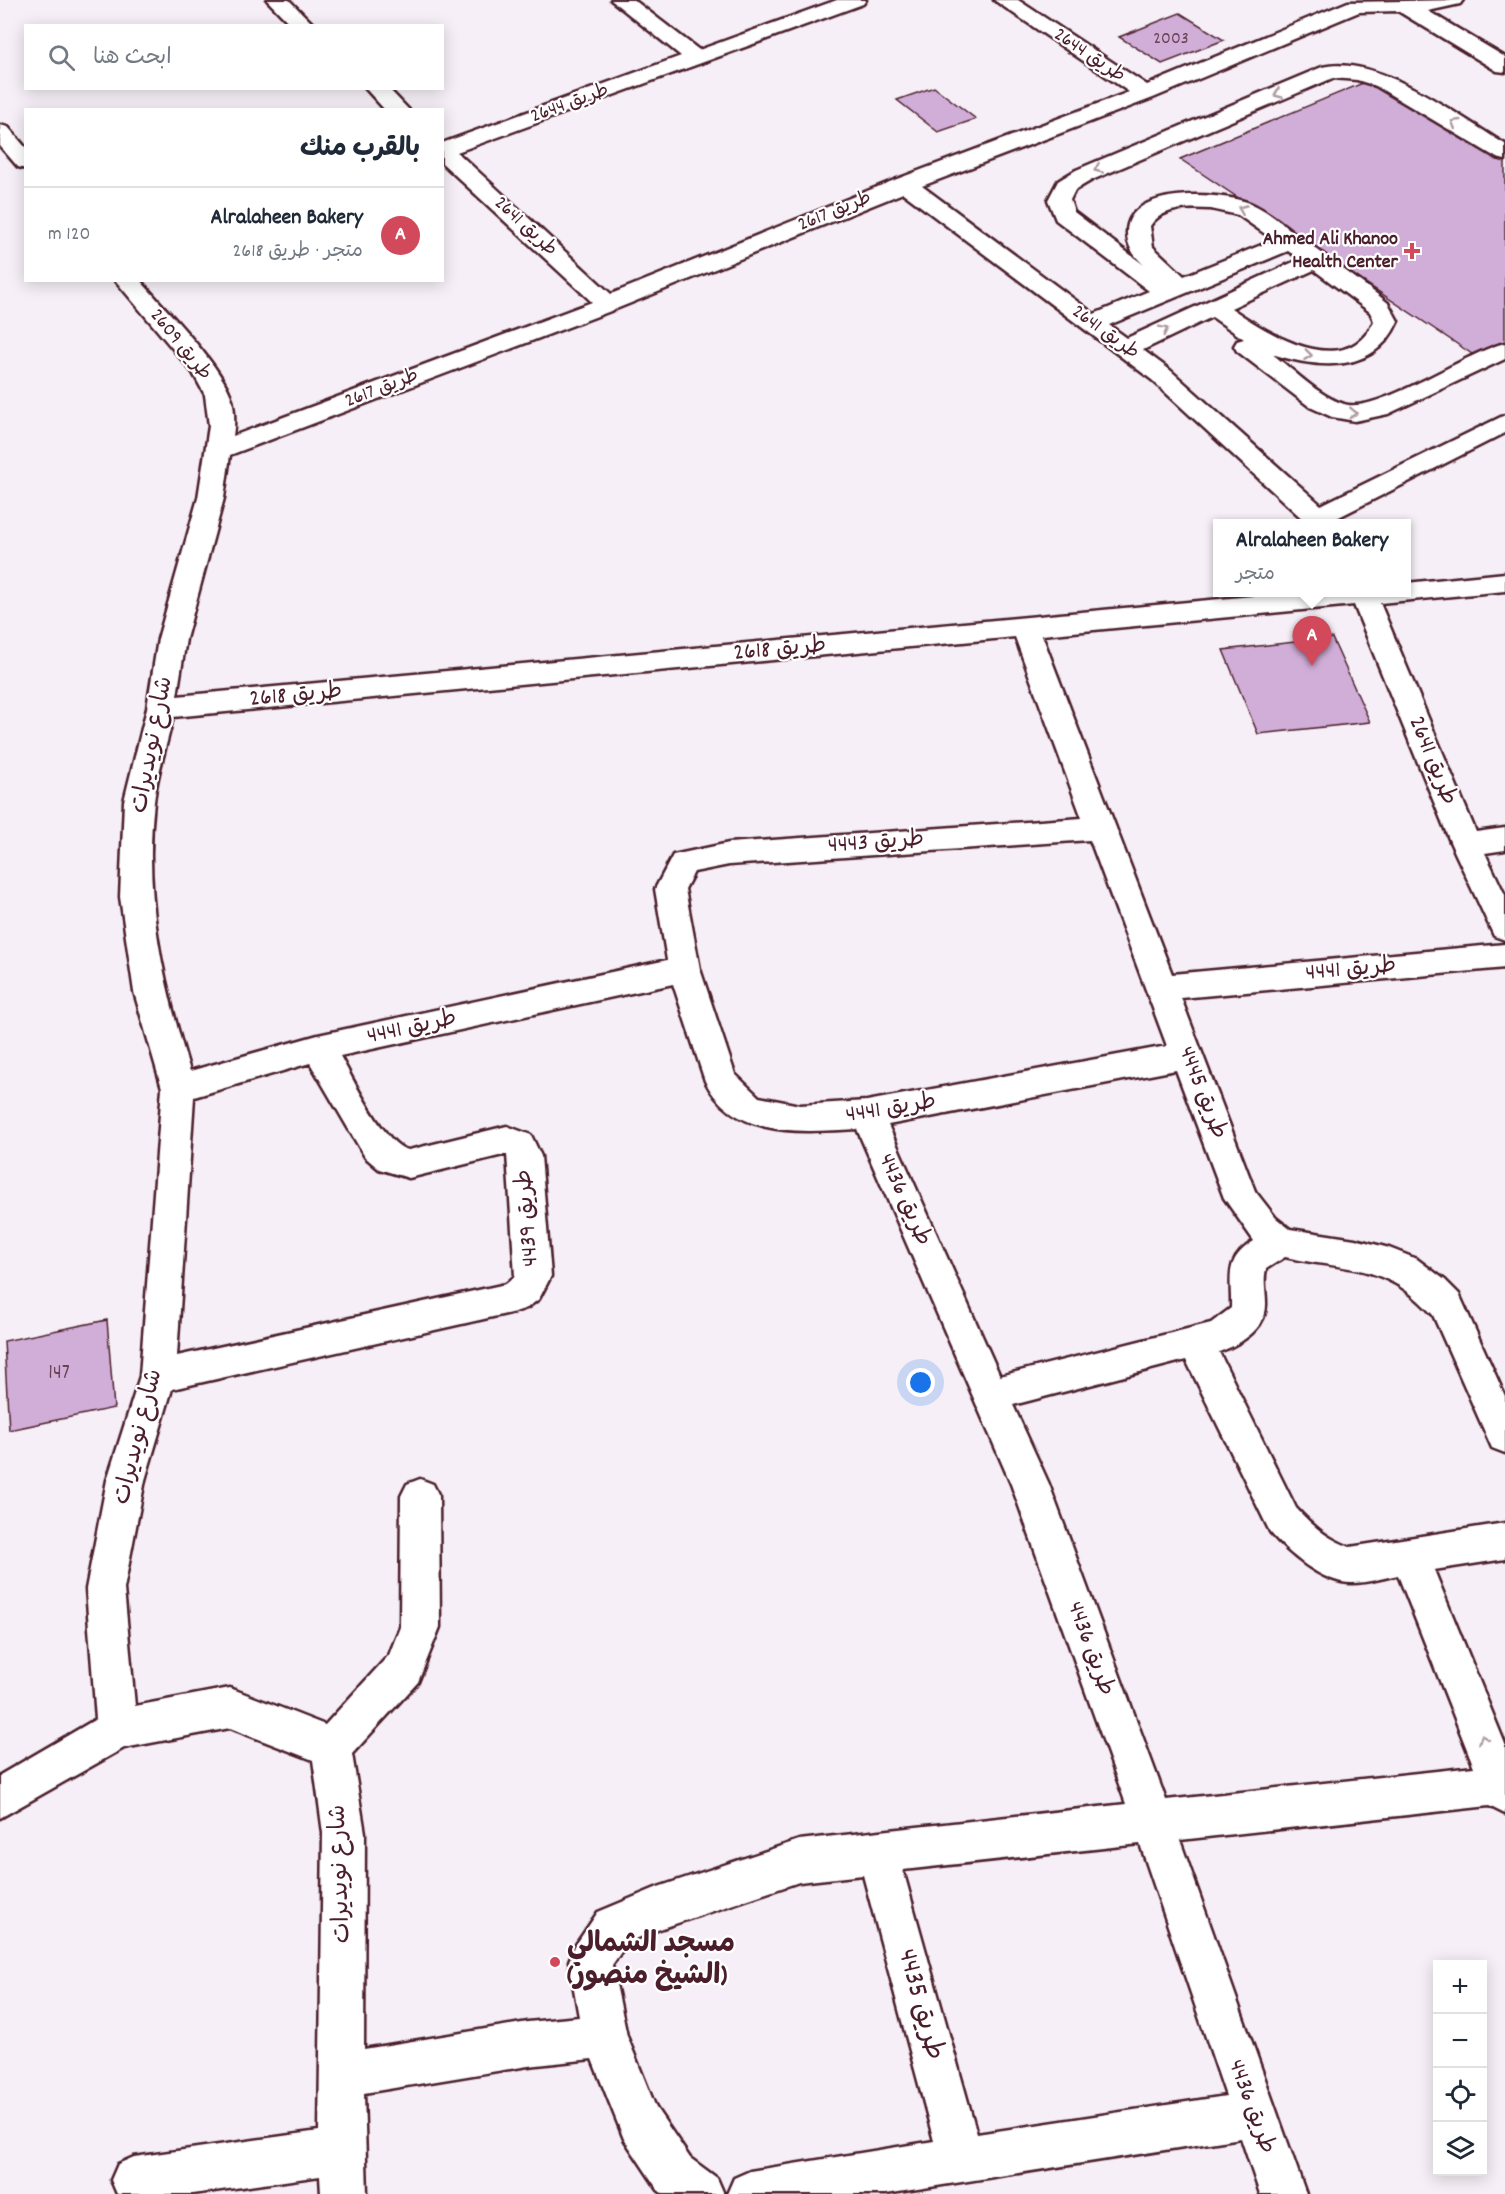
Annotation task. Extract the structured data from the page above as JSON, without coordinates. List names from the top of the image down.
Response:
{
  "streets": {
    "street": [
      "طريق 2644",
      "طريق 2617",
      "طريق 2641",
      "طريق 2609",
      "طريق 2618",
      "شارع نويديرات",
      "طريق 4443",
      "طريق 4441",
      "طريق 4445",
      "طريق 4436",
      "طريق 4439",
      "طريق 4435"
    ]
  },
  "crossings": [
    ["طريق 2644", "طريق 2617"],
    ["طريق 2617", "طريق 2641"],
    ["طريق 2617", "طريق 2609"],
    ["طريق 2617", "شارع نويديرات"],
    ["طريق 2609", "شارع نويديرات"],
    ["طريق 2618", "شارع نويديرات"],
    ["طريق 2618", "طريق 4445"],
    ["شارع نويديرات", "طريق 4441"],
    ["شارع نويديرات", "طريق 4439"],
    ["طريق 4443", "طريق 4441"],
    ["طريق 4443", "طريق 4445"],
    ["طريق 4441", "طريق 4445"],
    ["طريق 4441", "طريق 4436"],
    ["طريق 4441", "طريق 4439"]
  ],
  "places": {
    "health": ["Ahmed Ali Khanoo Health Center"],
    "other": ["مسجد الشمالي (الشيخ منصور)"]
  },
  "house_numbers": ["2003", "147"],
  "page": {
    "search": "ابحث هنا",
    "heading": "بالقرب منك",
    "list": [
      {
        "mark": "A",
        "name": "Alralaheen Bakery",
        "note": "متجر · طريق 2618",
        "value": "120 m"
      }
    ],
    "popup": ["Alralaheen Bakery", "متجر"],
    "pins": "A",
    "map_buttons": ["+", "−"]
  }
}
